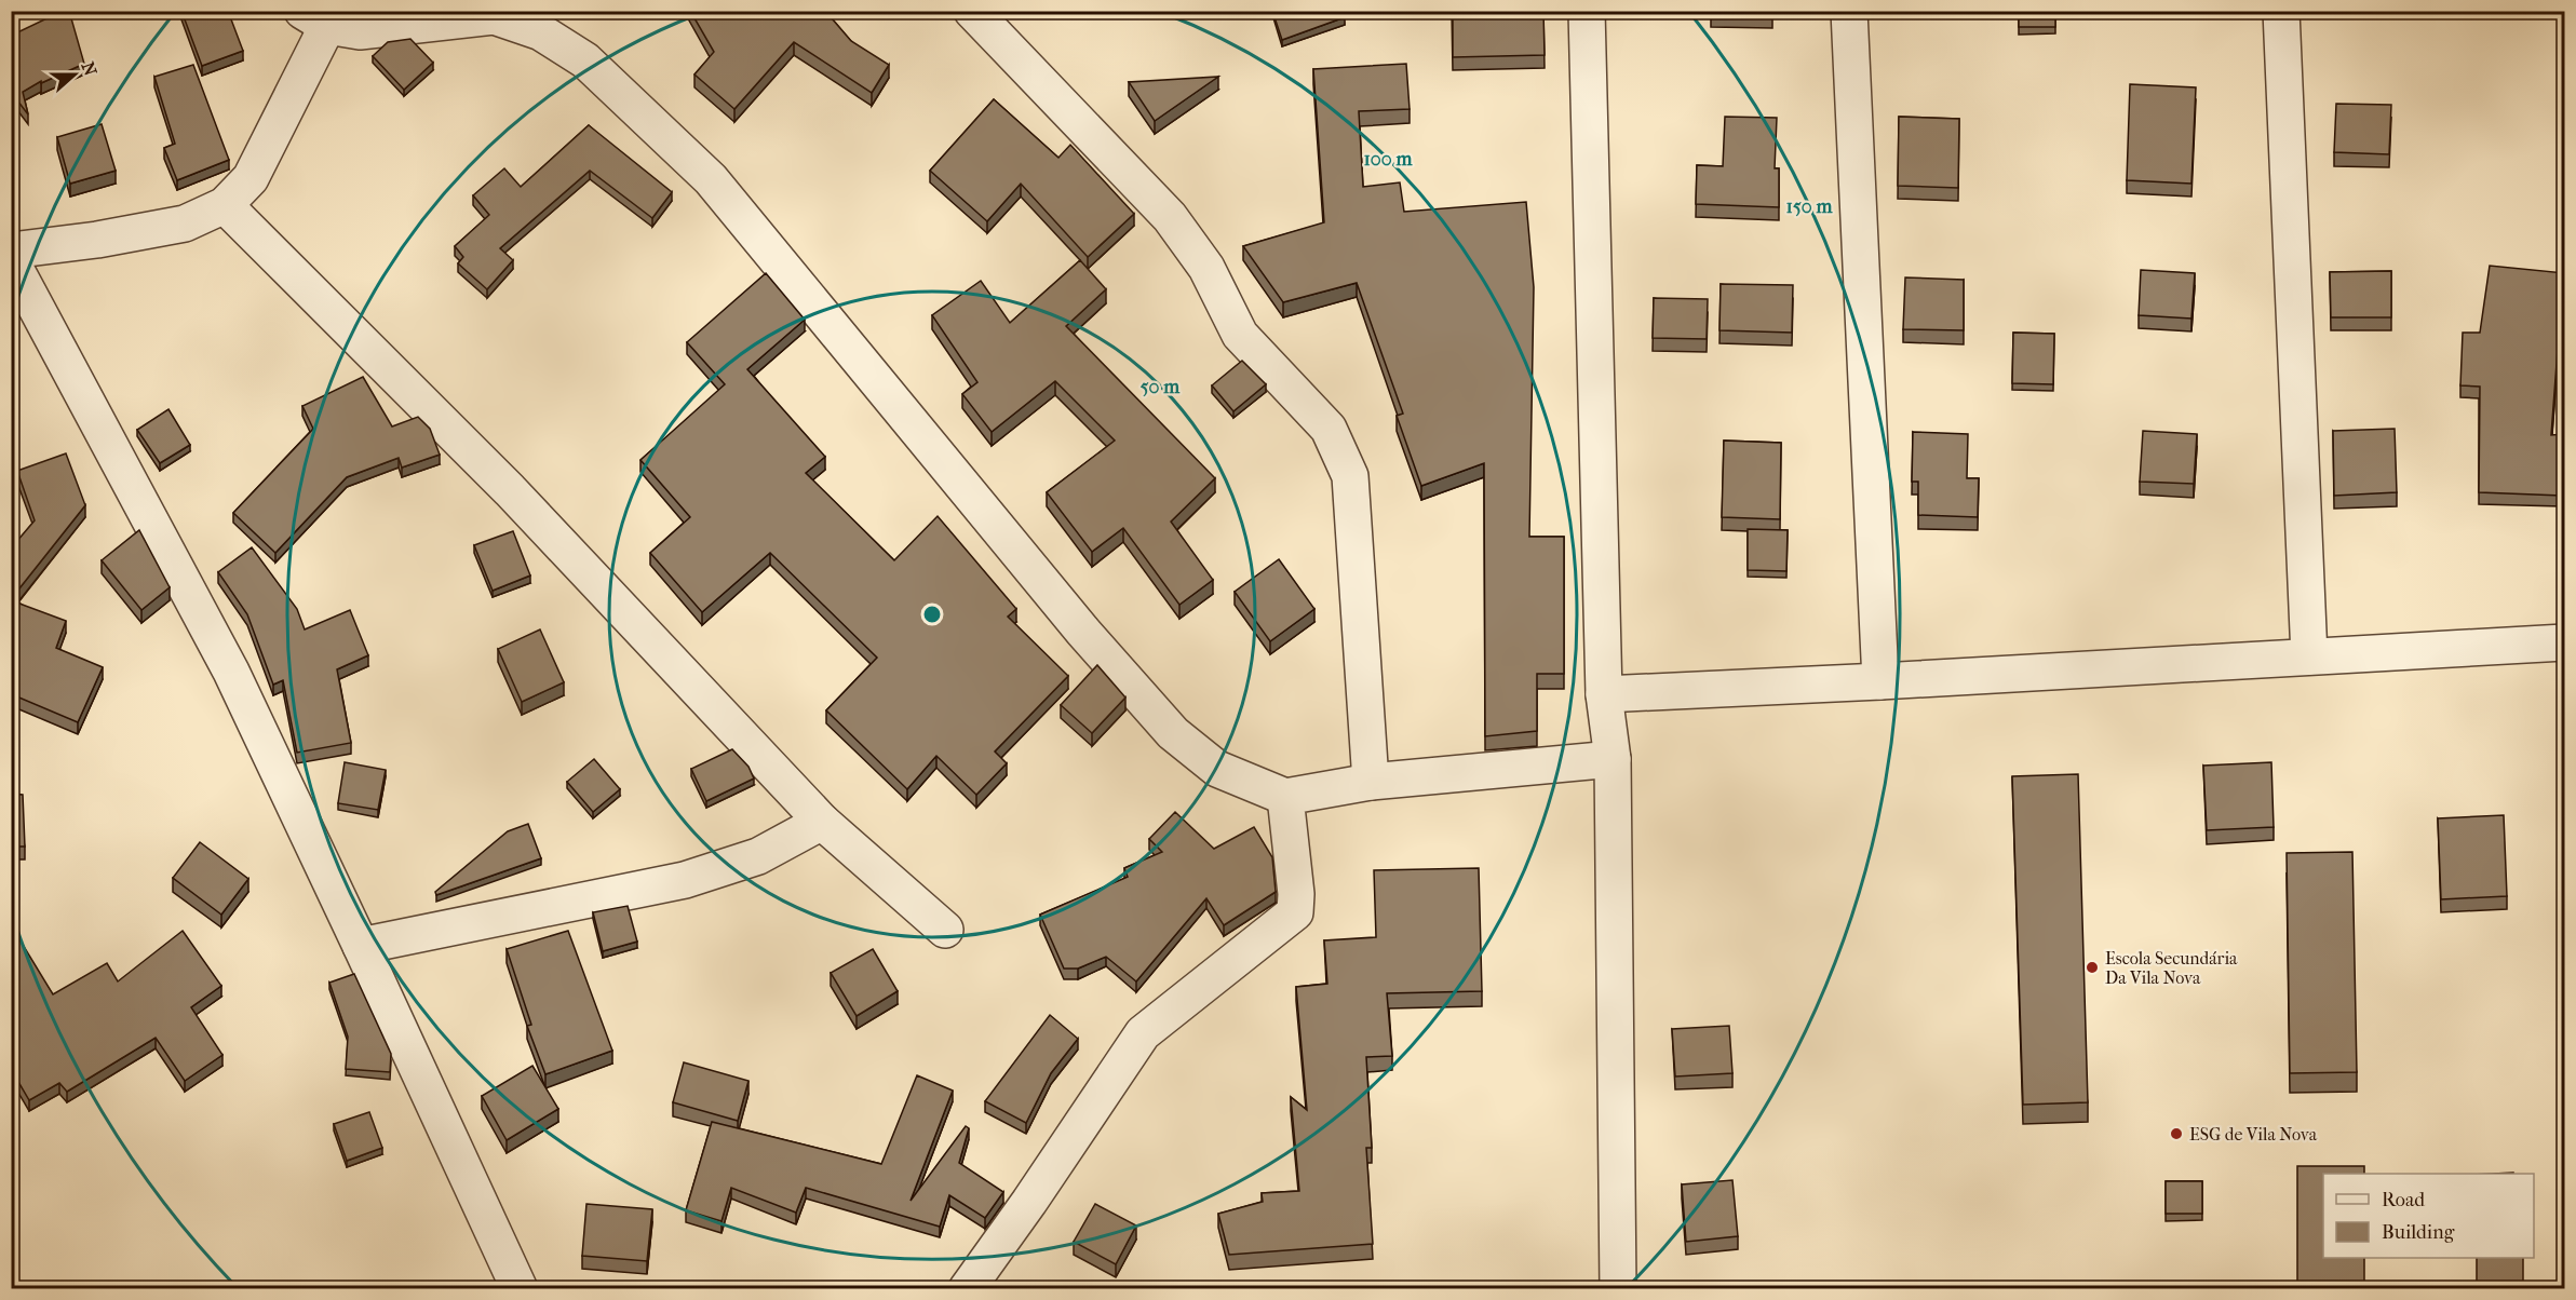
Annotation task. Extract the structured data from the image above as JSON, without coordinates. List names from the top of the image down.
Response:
{
  "places": ["Escola Secundária Da Vila Nova", "ESG de Vila Nova"],
  "legend": ["Road", "Building"],
  "north": "right",
  "rings": ["100 m", "150 m", "50 m"]
}
